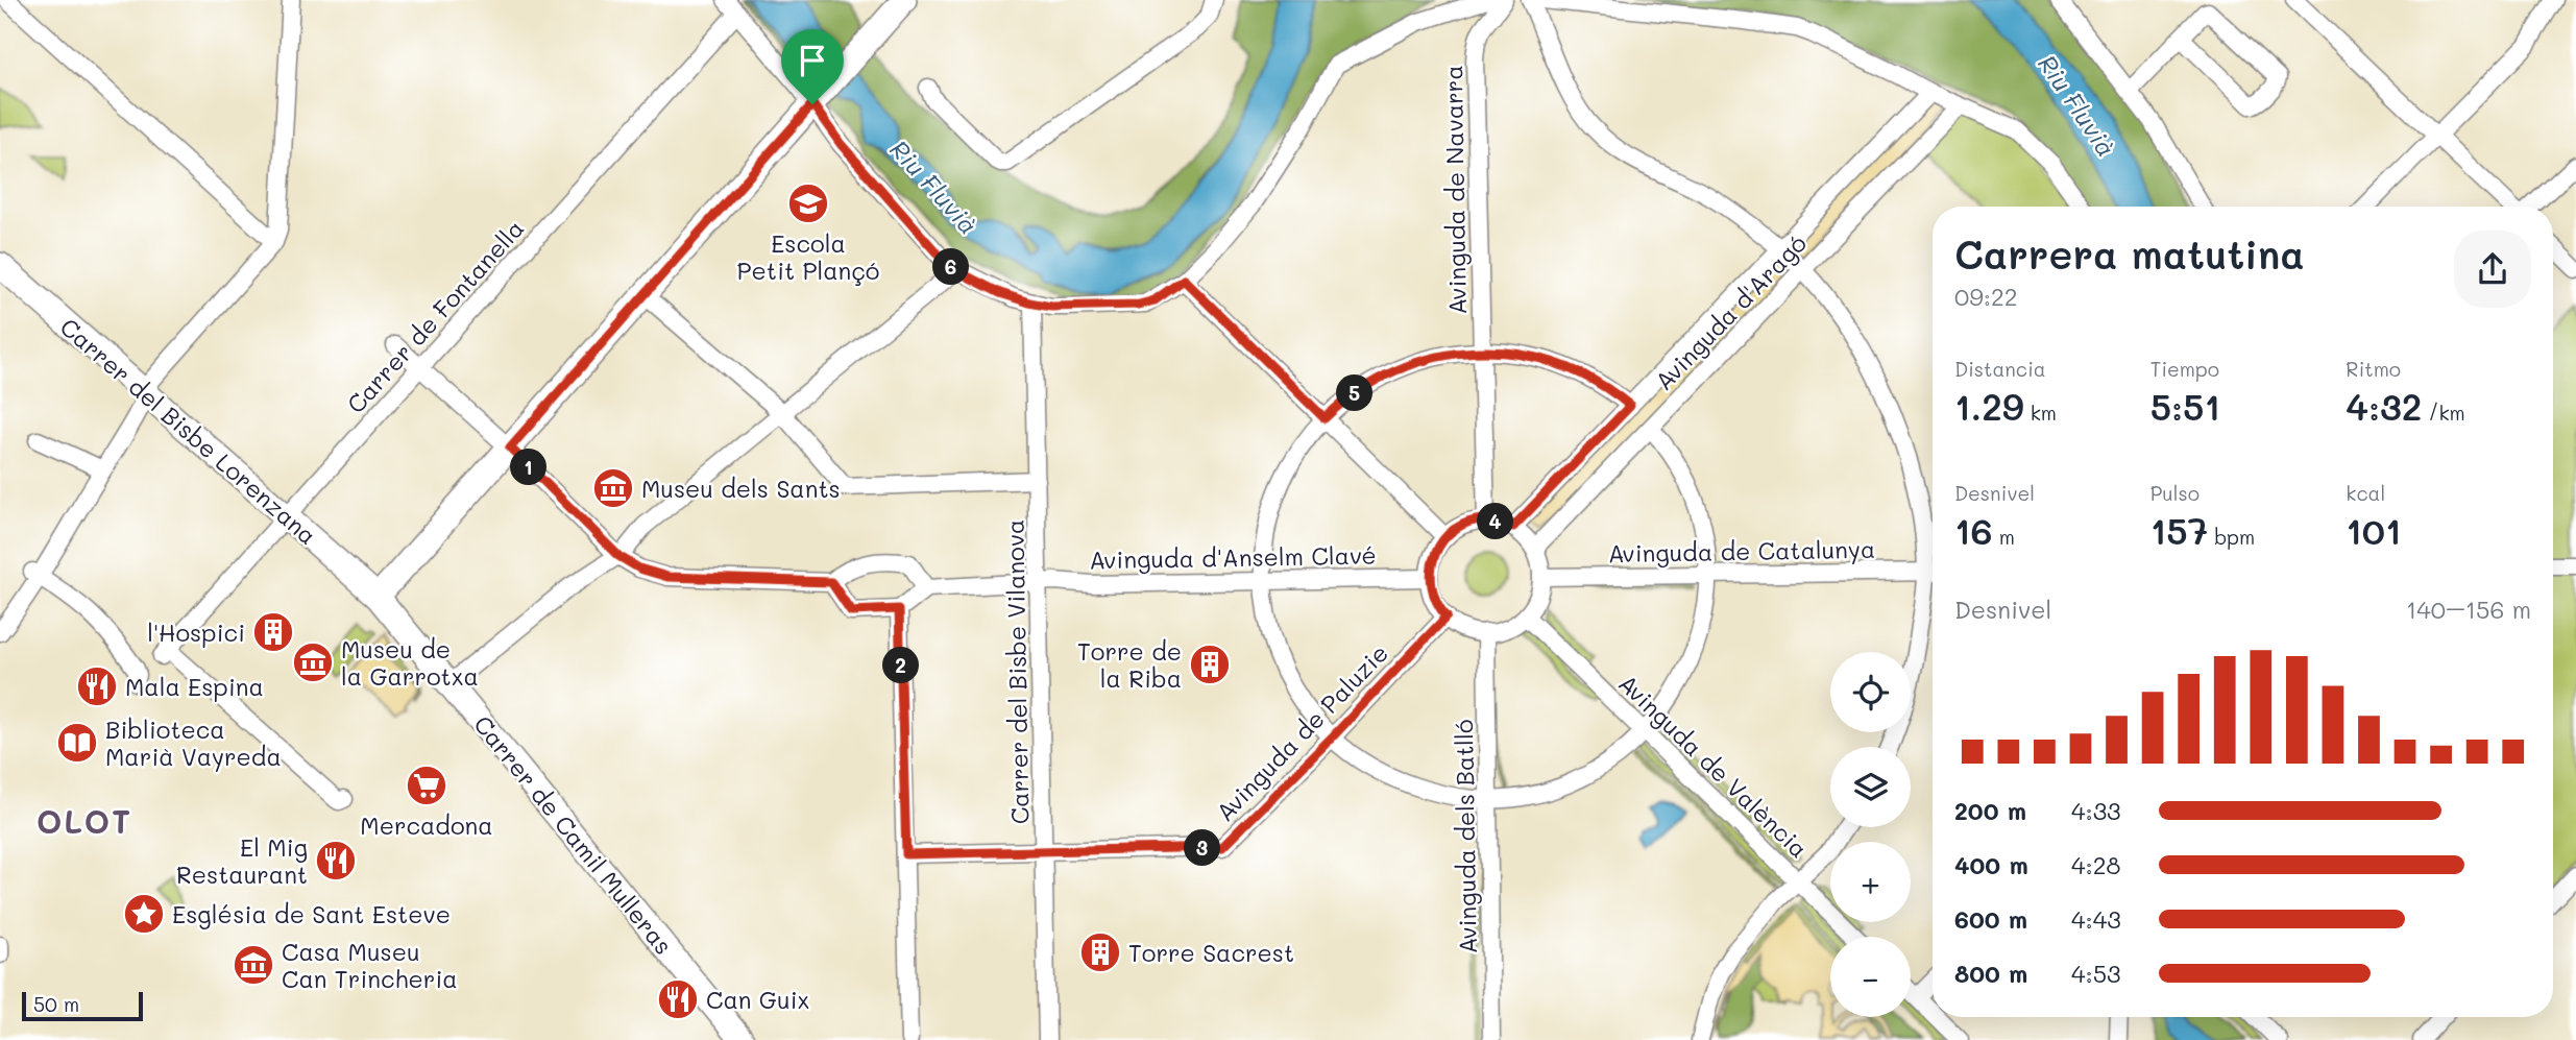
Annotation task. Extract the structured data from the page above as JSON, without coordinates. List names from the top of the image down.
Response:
{
  "streets": {
    "main road": ["Carrer del Bisbe Lorenzana", "Carrer de Camil Mulleras"],
    "street": [
      "Avinguda de Navarra",
      "Avinguda d'Aragó",
      "Carrer de Fontanella",
      "Avinguda de Catalunya",
      "Avinguda d'Anselm Clavé",
      "Carrer del Bisbe Vilanova",
      "Avinguda de Paluzie",
      "Avinguda de València",
      "Avinguda dels Batlló"
    ]
  },
  "crossings": [
    ["Avinguda de Navarra", "Avinguda d'Aragó"],
    ["Avinguda de Navarra", "Avinguda de Catalunya"],
    ["Avinguda de Navarra", "Avinguda d'Anselm Clavé"],
    ["Avinguda de Navarra", "Avinguda de Paluzie"],
    ["Avinguda de Navarra", "Avinguda de València"],
    ["Avinguda de Navarra", "Avinguda dels Batlló"],
    ["Avinguda d'Aragó", "Avinguda de Catalunya"],
    ["Avinguda d'Aragó", "Avinguda d'Anselm Clavé"],
    ["Avinguda d'Aragó", "Avinguda de Paluzie"],
    ["Avinguda d'Aragó", "Avinguda de València"],
    ["Avinguda d'Aragó", "Avinguda dels Batlló"],
    ["Carrer de Fontanella", "Carrer del Bisbe Lorenzana"],
    ["Carrer del Bisbe Lorenzana", "Carrer de Camil Mulleras"],
    ["Avinguda de Catalunya", "Avinguda d'Anselm Clavé"],
    ["Avinguda de Catalunya", "Avinguda de Paluzie"],
    ["Avinguda de Catalunya", "Avinguda de València"],
    ["Avinguda de Catalunya", "Avinguda dels Batlló"],
    ["Avinguda d'Anselm Clavé", "Carrer del Bisbe Vilanova"],
    ["Avinguda d'Anselm Clavé", "Avinguda de Paluzie"],
    ["Avinguda d'Anselm Clavé", "Avinguda de València"],
    ["Avinguda d'Anselm Clavé", "Avinguda dels Batlló"],
    ["Carrer del Bisbe Vilanova", "Avinguda de Paluzie"],
    ["Avinguda de Paluzie", "Avinguda de València"],
    ["Avinguda de Paluzie", "Avinguda dels Batlló"],
    ["Avinguda de València", "Avinguda dels Batlló"]
  ],
  "districts": ["OLOT"],
  "water": ["Riu Fluvià"],
  "places": {
    "school or university": ["Escola Petit Plançó"],
    "museum": ["Museu dels Sants", "Museu de la Garrotxa", "Casa Museu Can Trincheria"],
    "building": ["l'Hospici", "Torre de la Riba", "Torre Sacrest"],
    "restaurant": ["Mala Espina", "El Mig Restaurant", "Can Guix"],
    "library": ["Biblioteca Marià Vayreda"],
    "supermarket": ["Mercadona"],
    "place": ["Església de Sant Esteve"]
  },
  "scale_bar": "50 m",
  "page": {
    "heading": ["Carrera matutina", "09:22"],
    "pins": [
      "6",
      "5",
      "1",
      "4",
      "2",
      "3"
    ],
    "stats": [
      ["Distancia", "1.29 km"],
      ["Tiempo", "5:51"],
      ["Ritmo", "4:32 /km"],
      ["Desnivel", "16 m"],
      ["Pulso", "157 bpm"],
      ["kcal", "101"]
    ],
    "chart": ["Desnivel", "140–156 m"],
    "map_buttons": ["+", "−"],
    "list": [
      {
        "name": "200 m",
        "note": "4:33"
      },
      {
        "name": "400 m",
        "note": "4:28"
      },
      {
        "name": "600 m",
        "note": "4:43"
      },
      {
        "name": "800 m",
        "note": "4:53"
      }
    ],
    "scale": "50 m"
  }
}
